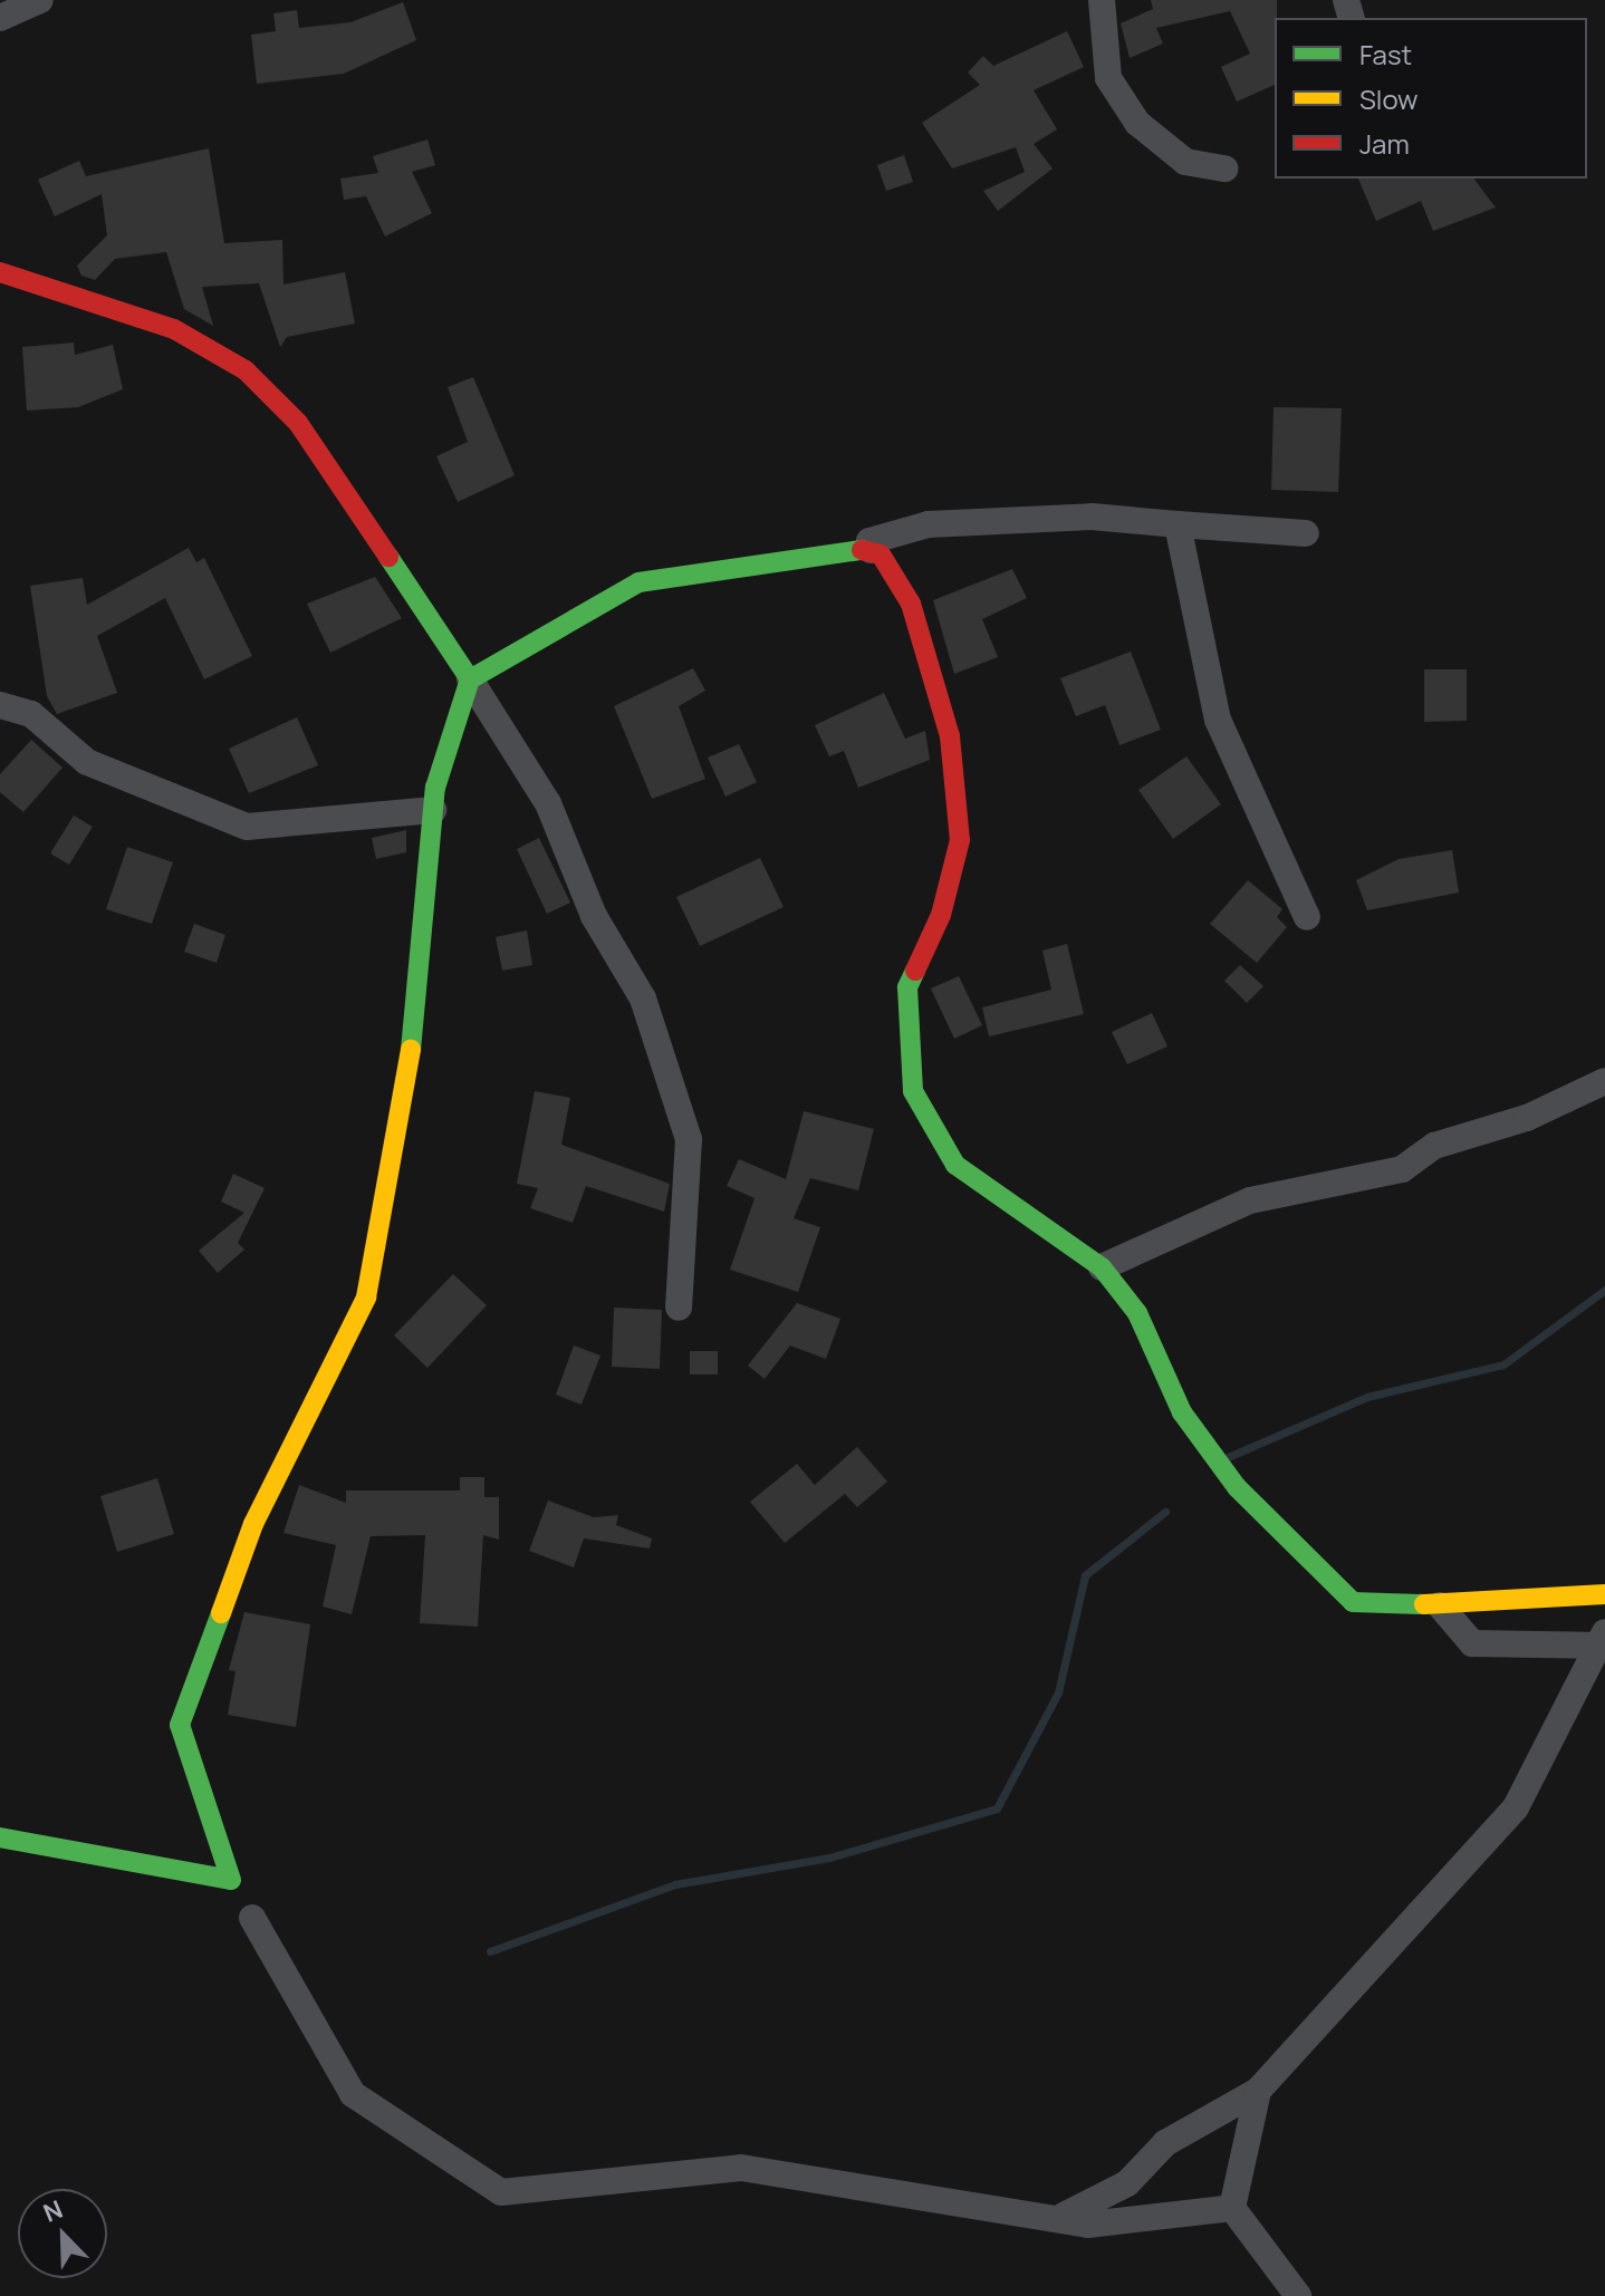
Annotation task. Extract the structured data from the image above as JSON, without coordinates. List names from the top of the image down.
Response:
{
  "legend": ["Fast", "Slow", "Jam"],
  "north": "top left"
}
